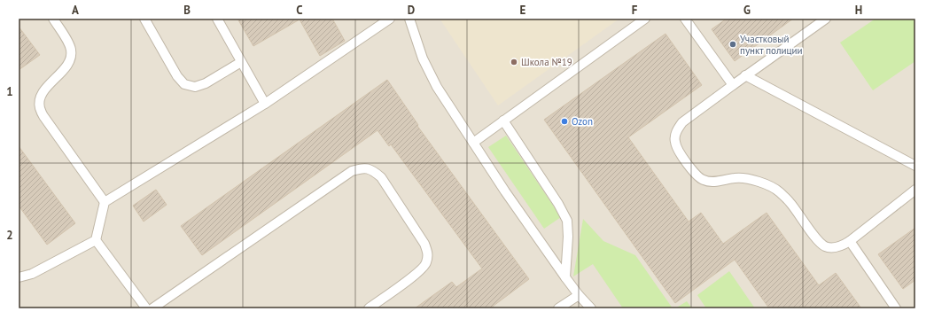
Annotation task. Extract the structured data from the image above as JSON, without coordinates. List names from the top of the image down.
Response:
{
  "places": ["Участковый пункт полиции", "Школа №19", "Ozon"],
  "grid": {
    "columns": [
      "A",
      "B",
      "C",
      "D",
      "E",
      "F",
      "G",
      "H"
    ],
    "rows": ["1", "2"]
  }
}
